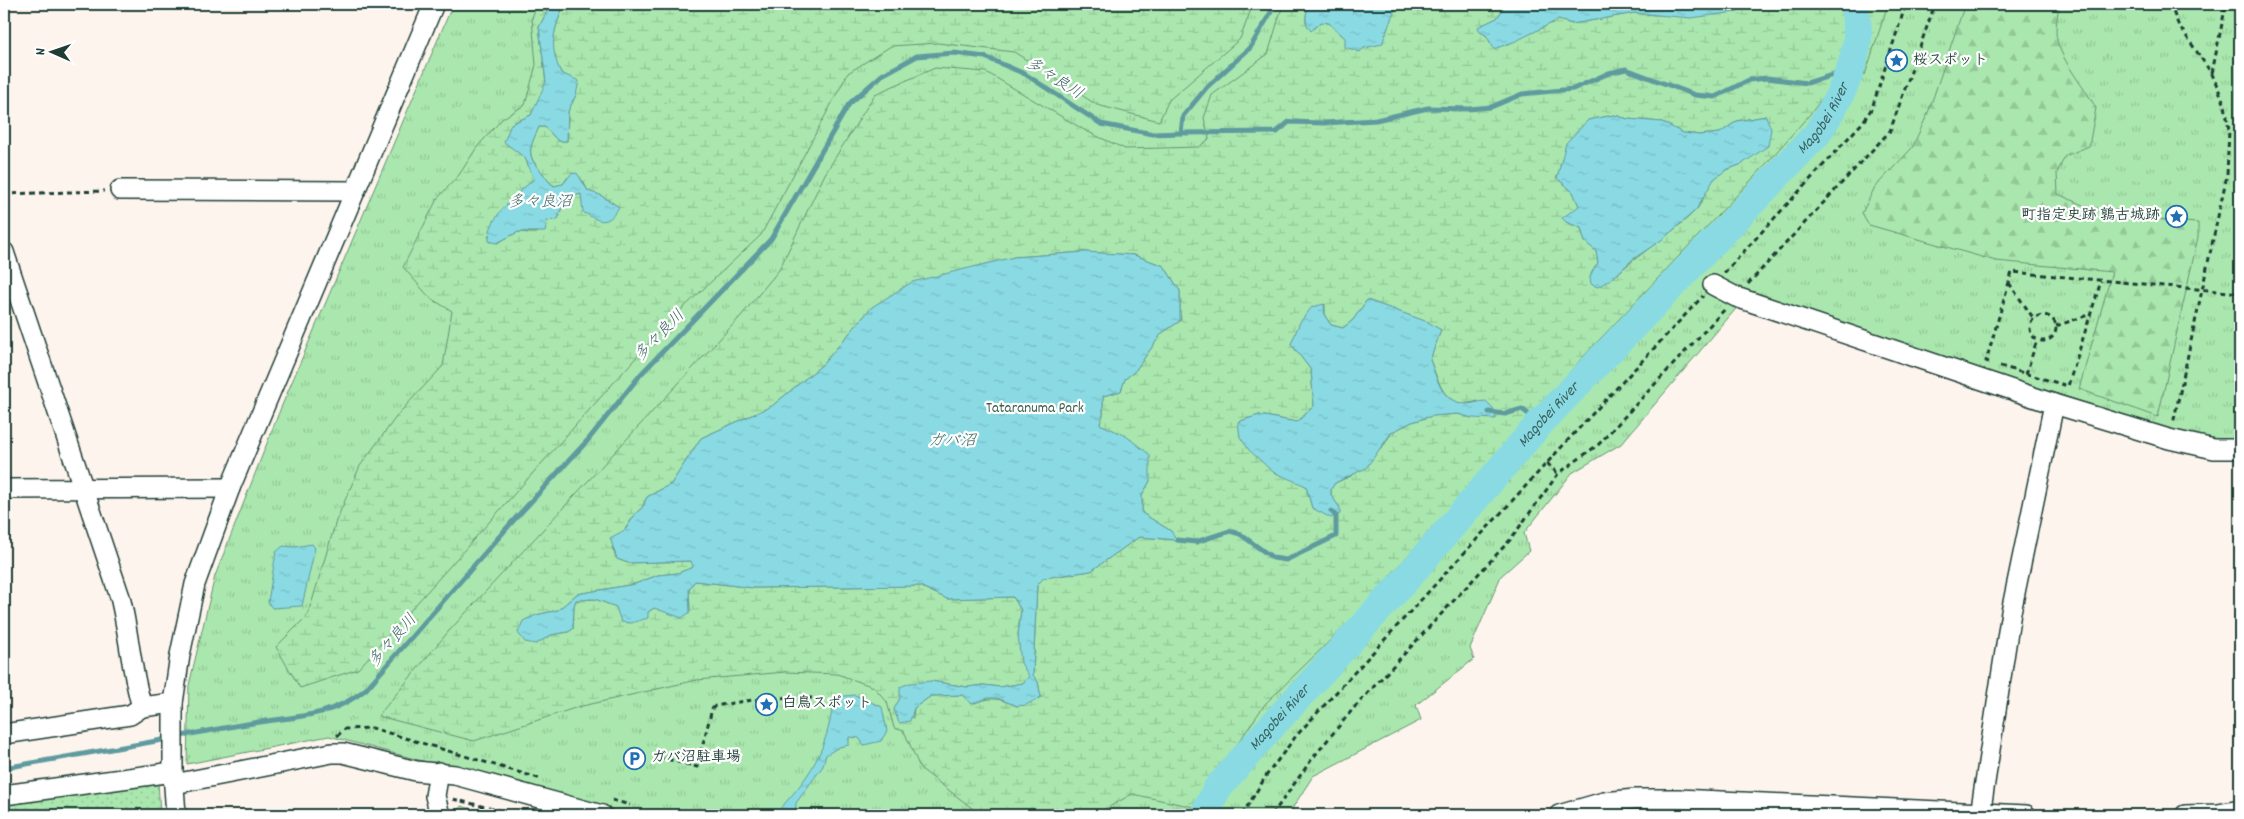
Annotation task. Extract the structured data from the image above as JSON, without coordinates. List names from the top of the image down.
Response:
{
  "water": [
    "多々良川",
    "Magobei River",
    "多々良沼",
    "ガバ沼"
  ],
  "parks": ["Tataranuma Park"],
  "places": {
    "place": ["桜スポット", "町指定史跡 鶉古城跡", "白鳥スポット"],
    "parking": ["ガバ沼駐車場"]
  },
  "north": "left"
}
